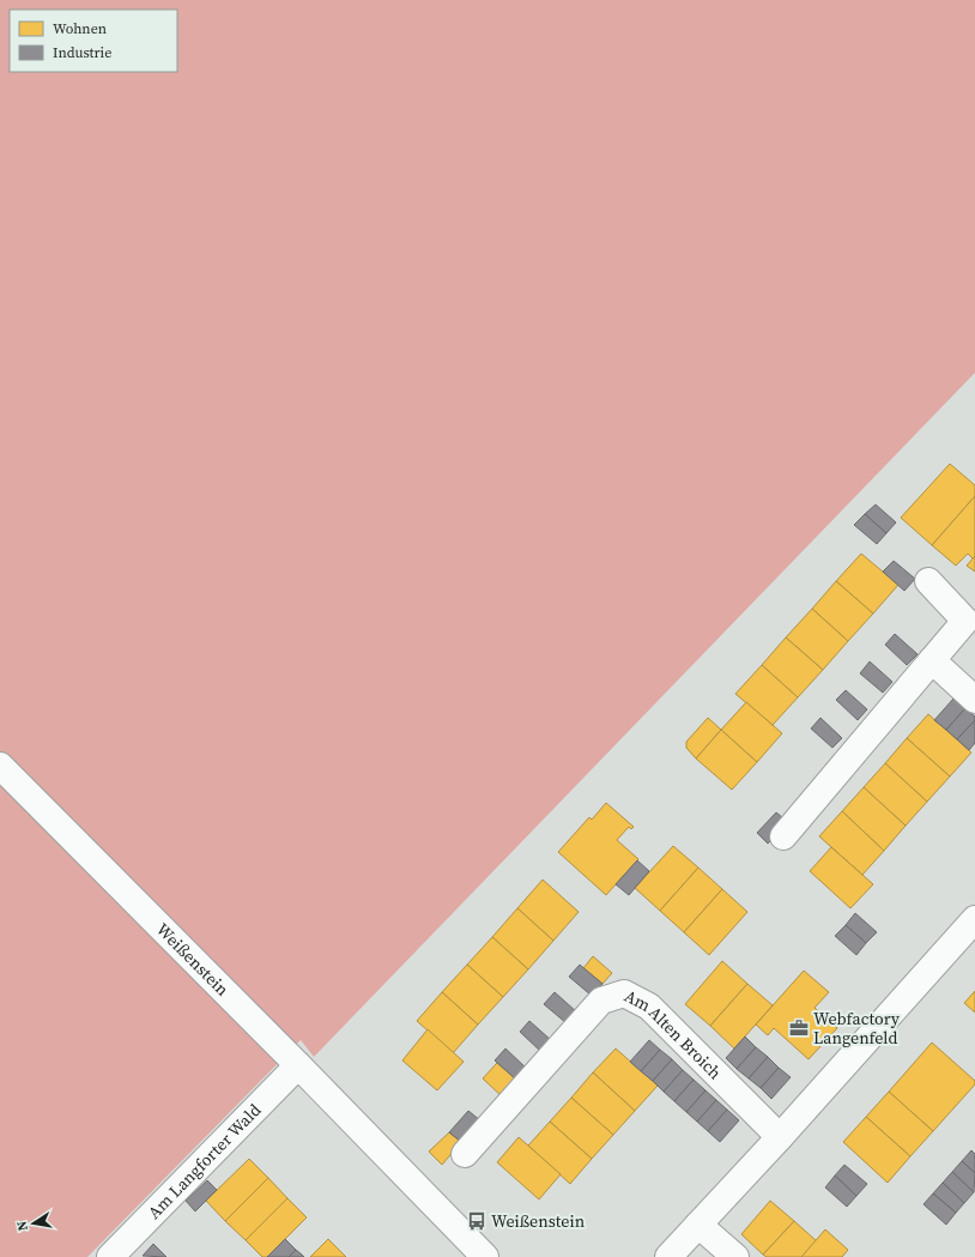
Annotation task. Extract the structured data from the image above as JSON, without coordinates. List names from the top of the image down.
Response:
{
  "streets": {
    "street": ["Weißenstein", "Am Alten Broich", "Am Langforter Wald"]
  },
  "crossings": [
    ["Weißenstein", "Am Langforter Wald"]
  ],
  "places": {
    "office": ["Webfactory Langenfeld"],
    "bus stop": ["Weißenstein"]
  },
  "legend": ["Wohnen", "Industrie"],
  "north": "left"
}
